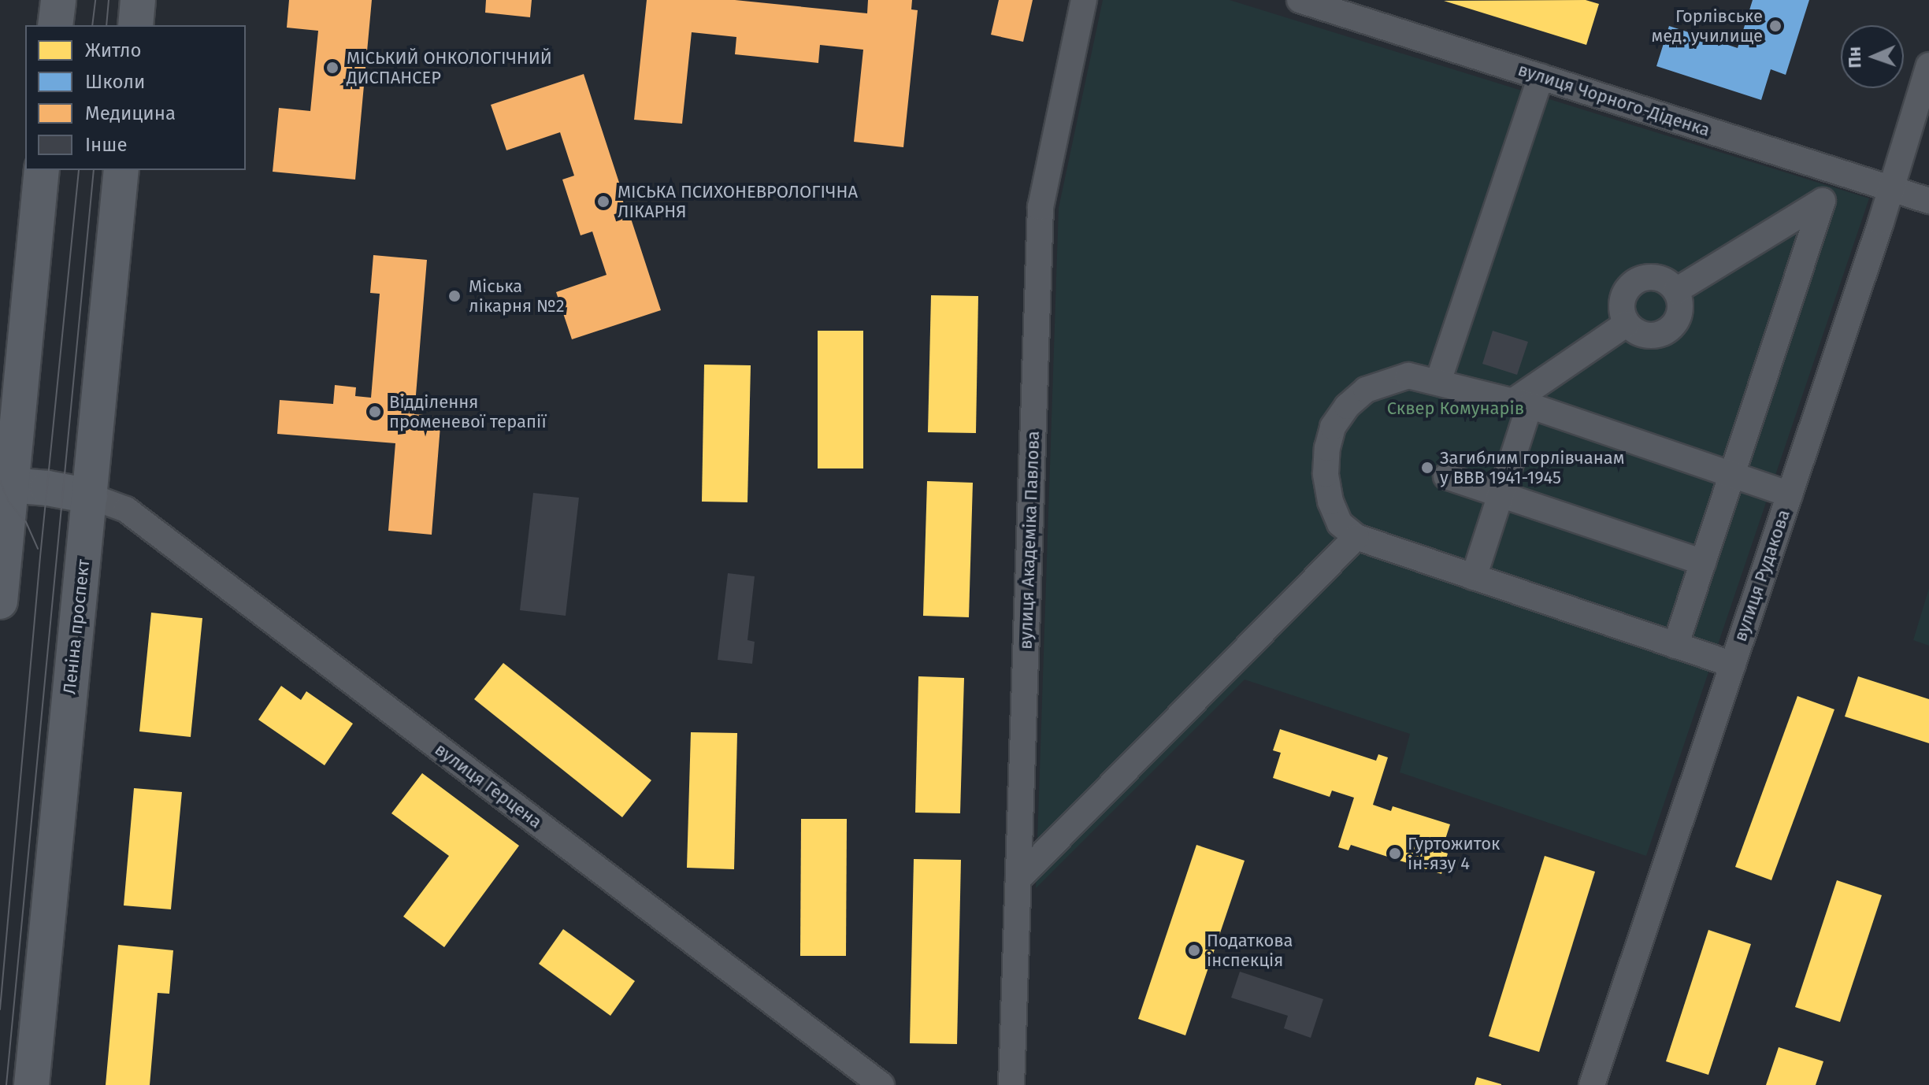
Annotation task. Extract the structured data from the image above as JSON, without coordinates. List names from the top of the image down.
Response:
{
  "streets": {
    "main road": ["Леніна проспект"],
    "street": [
      "вулиця Чорного-Діденка",
      "вулиця Академіка Павлова",
      "вулиця Рудакова",
      "вулиця Герцена"
    ]
  },
  "crossings": [
    ["вулиця Чорного-Діденка", "вулиця Рудакова"],
    ["Леніна проспект", "вулиця Герцена"]
  ],
  "parks": ["Сквер Комунарів"],
  "places": [
    "Горлівське мед. училище",
    "МІСЬКИЙ ОНКОЛОГІЧНИЙ ДИСПАНСЕР",
    "МІСЬКА ПСИХОНЕВРОЛОГІЧНА ЛІКАРНЯ",
    "Міська лікарня №2",
    "Відділення променевої терапії",
    "Загиблим горлівчанам у ВВВ 1941-1945",
    "Гуртожиток ін-язу 4",
    "Податкова інспекція"
  ],
  "legend": [
    "Житло",
    "Школи",
    "Медицина",
    "Інше"
  ],
  "north": "left"
}
